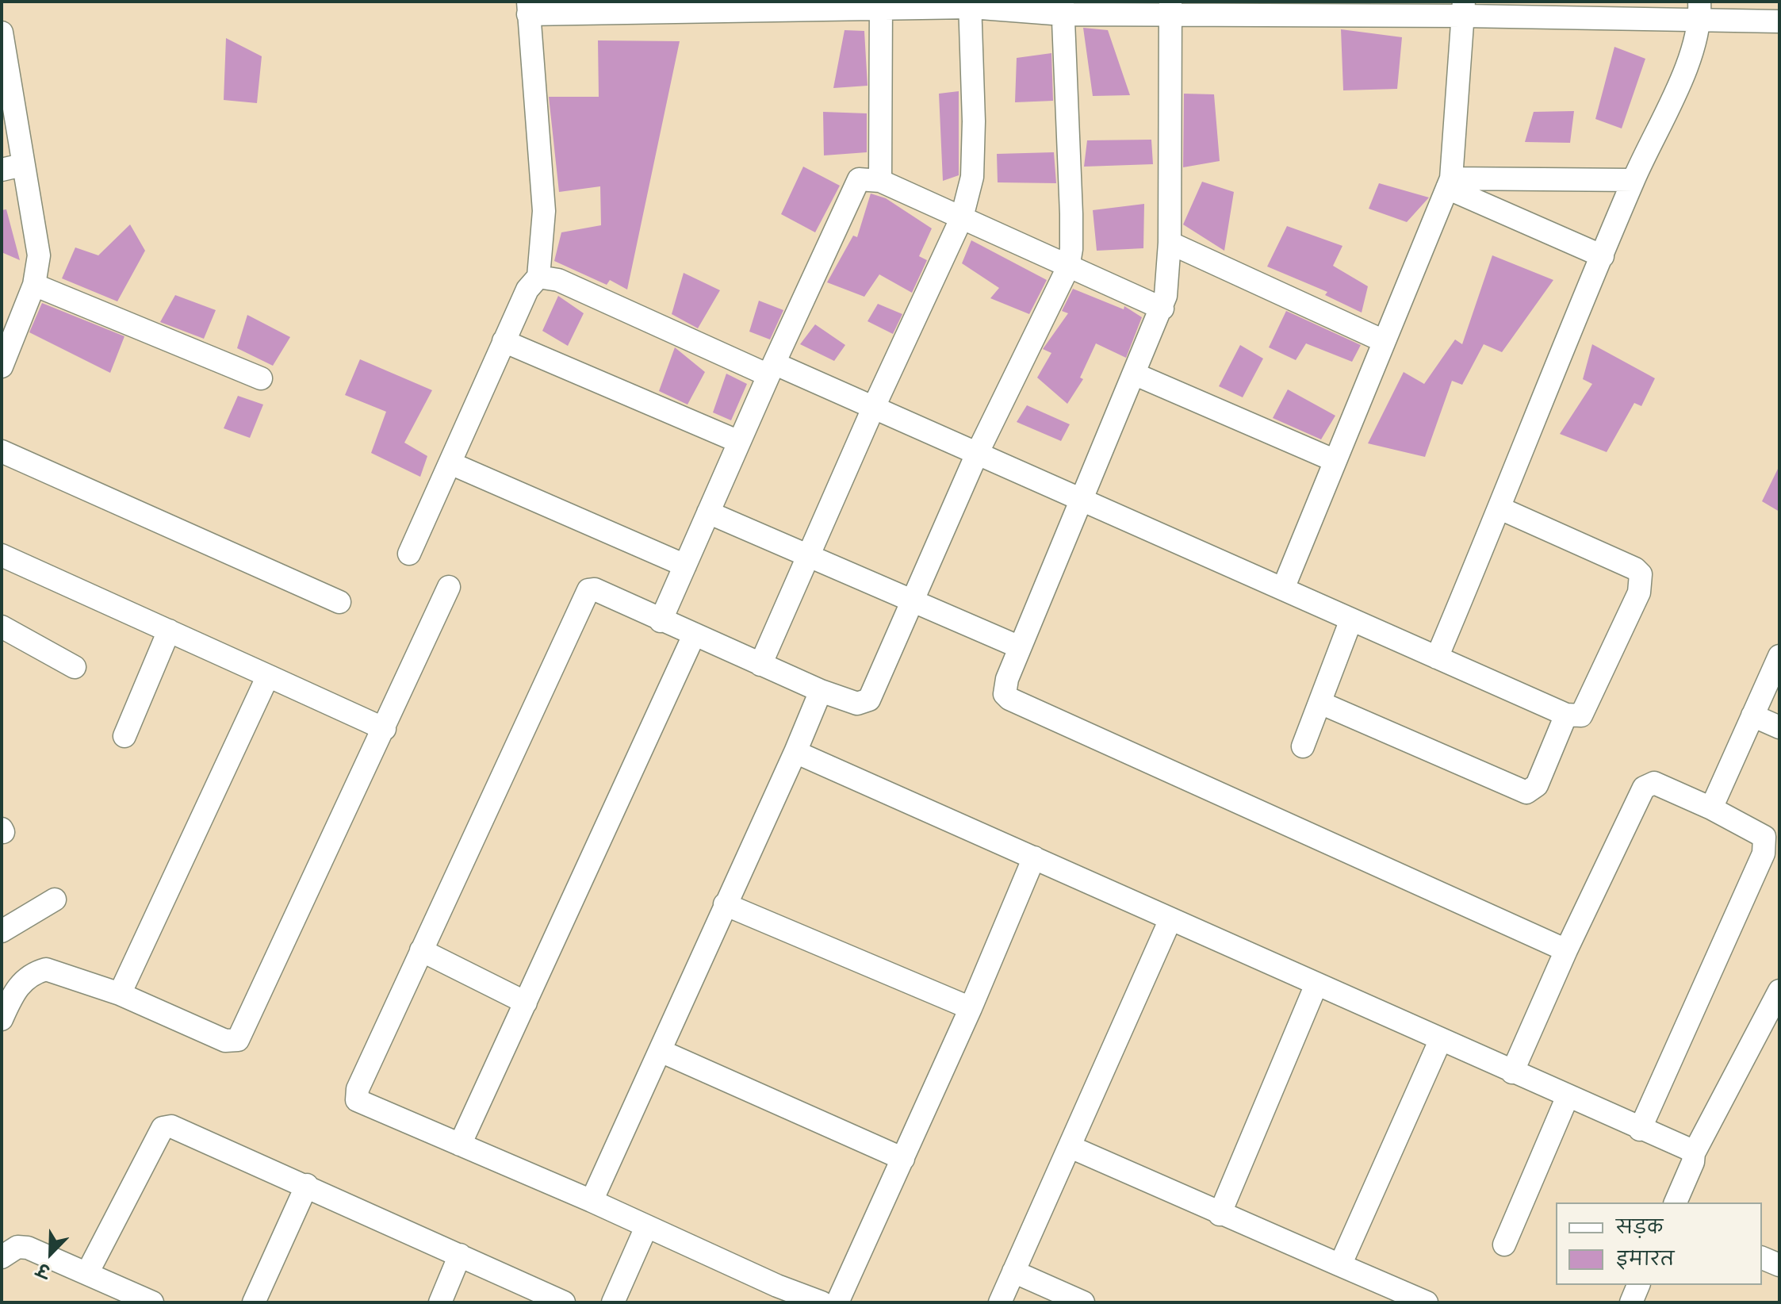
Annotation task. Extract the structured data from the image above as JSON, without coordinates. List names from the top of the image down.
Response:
{
  "legend": ["सड़क", "इमारत"],
  "north": "bottom left"
}
